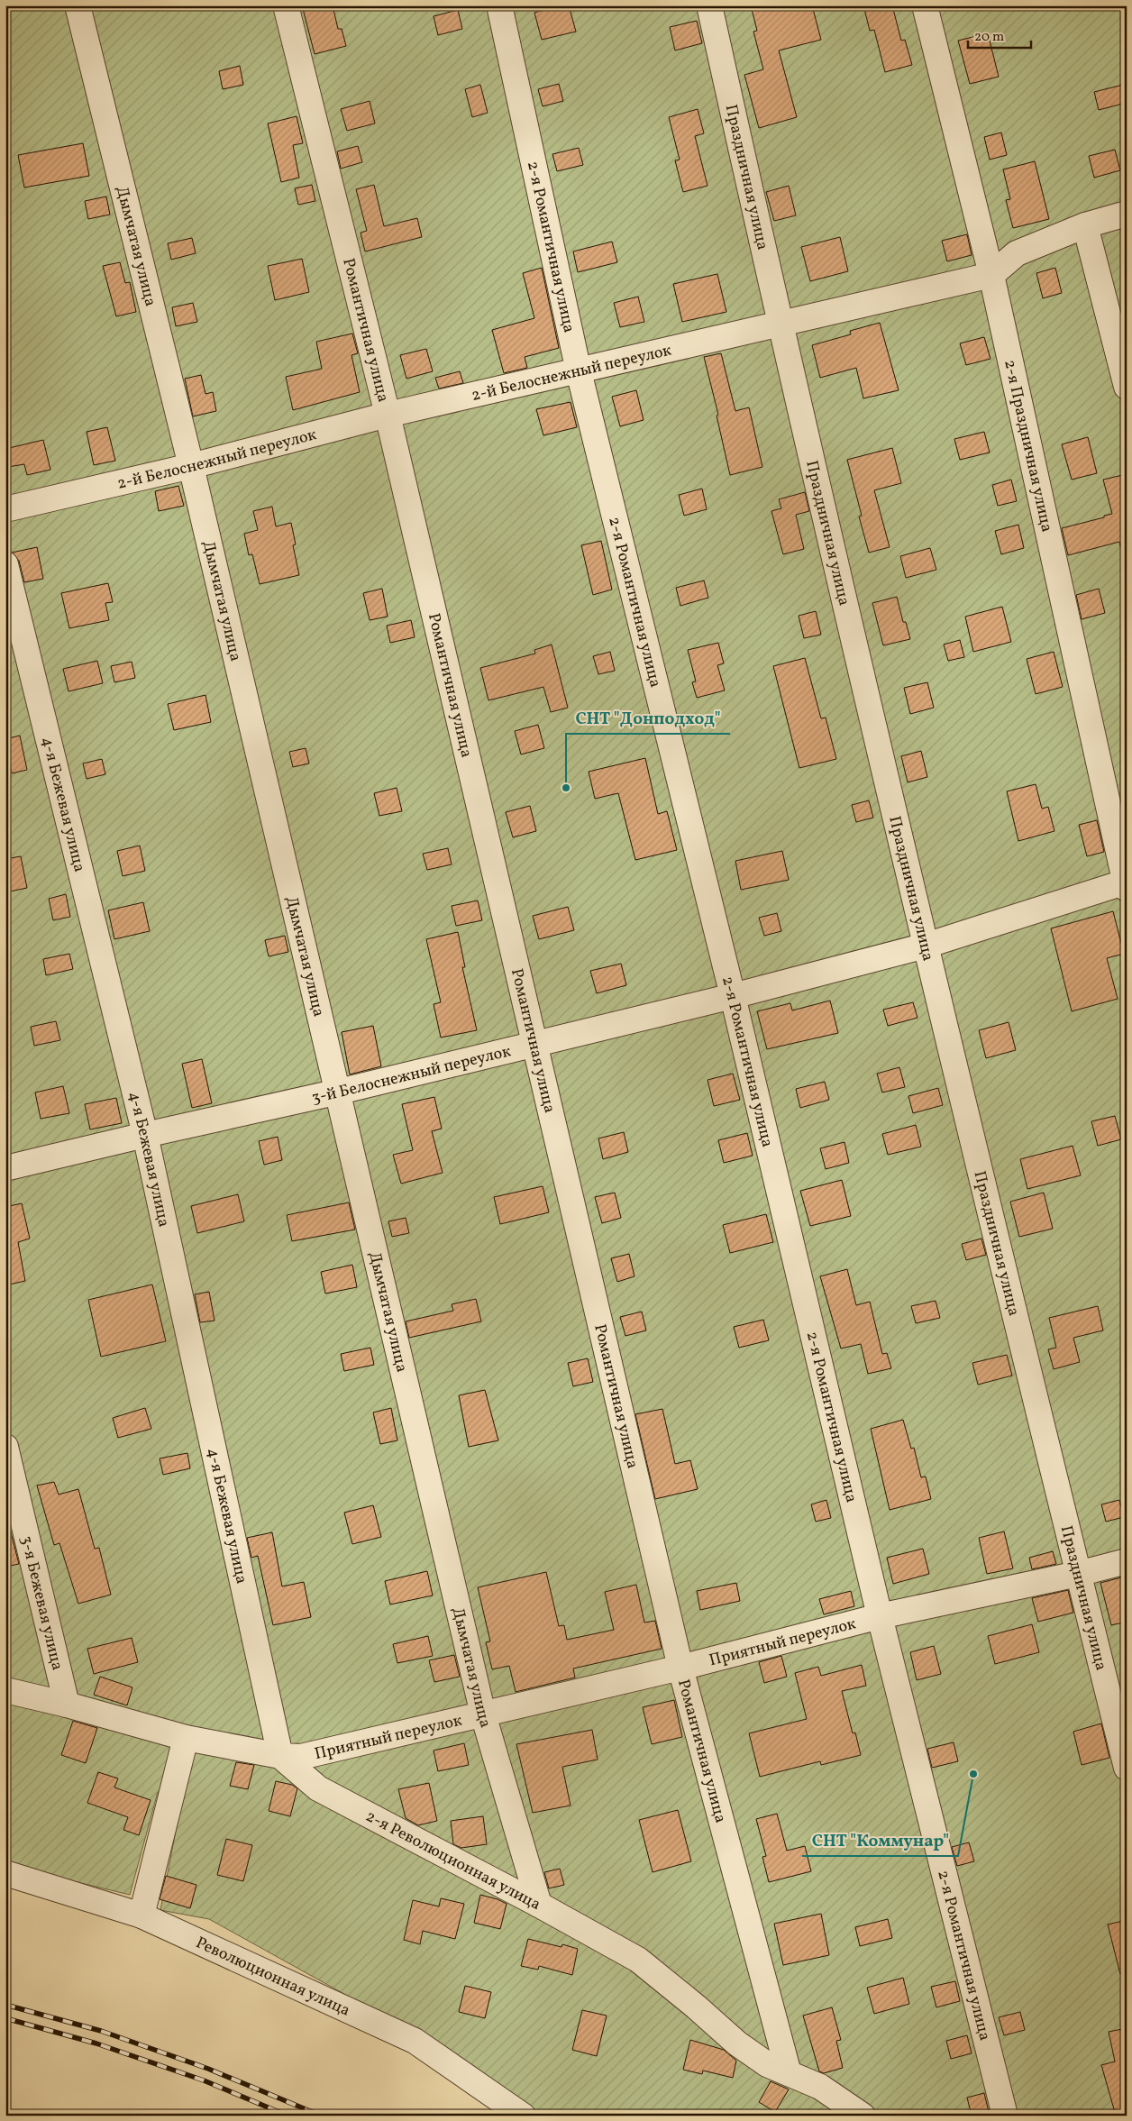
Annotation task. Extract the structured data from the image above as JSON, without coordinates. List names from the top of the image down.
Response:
{
  "streets": {
    "street": [
      "Праздничная улица",
      "Дымчатая улица",
      "2-я Романтичная улица",
      "Романтичная улица",
      "2-й Белоснежный переулок",
      "2-я Праздничная улица",
      "4-я Бежевая улица",
      "3-й Белоснежный переулок",
      "3-я Бежевая улица",
      "Приятный переулок",
      "2-я Революционная улица",
      "Революционная улица"
    ]
  },
  "crossings": [
    ["Праздничная улица", "2-й Белоснежный переулок"],
    ["Праздничная улица", "3-й Белоснежный переулок"],
    ["Праздничная улица", "Приятный переулок"],
    ["Дымчатая улица", "2-й Белоснежный переулок"],
    ["Дымчатая улица", "3-й Белоснежный переулок"],
    ["Дымчатая улица", "Приятный переулок"],
    ["Дымчатая улица", "2-я Революционная улица"],
    ["2-я Романтичная улица", "2-й Белоснежный переулок"],
    ["2-я Романтичная улица", "3-й Белоснежный переулок"],
    ["2-я Романтичная улица", "Приятный переулок"],
    ["Романтичная улица", "2-й Белоснежный переулок"],
    ["Романтичная улица", "3-й Белоснежный переулок"],
    ["Романтичная улица", "Приятный переулок"],
    ["Романтичная улица", "2-я Революционная улица"],
    ["2-й Белоснежный переулок", "2-я Праздничная улица"],
    ["2-я Праздничная улица", "3-й Белоснежный переулок"],
    ["4-я Бежевая улица", "3-й Белоснежный переулок"],
    ["4-я Бежевая улица", "Приятный переулок"],
    ["4-я Бежевая улица", "2-я Революционная улица"],
    ["Приятный переулок", "2-я Революционная улица"]
  ],
  "places": ["СНТ \"Донподход\"", "СНТ \"Коммунар\""],
  "scale_bar": "20 m"
}
